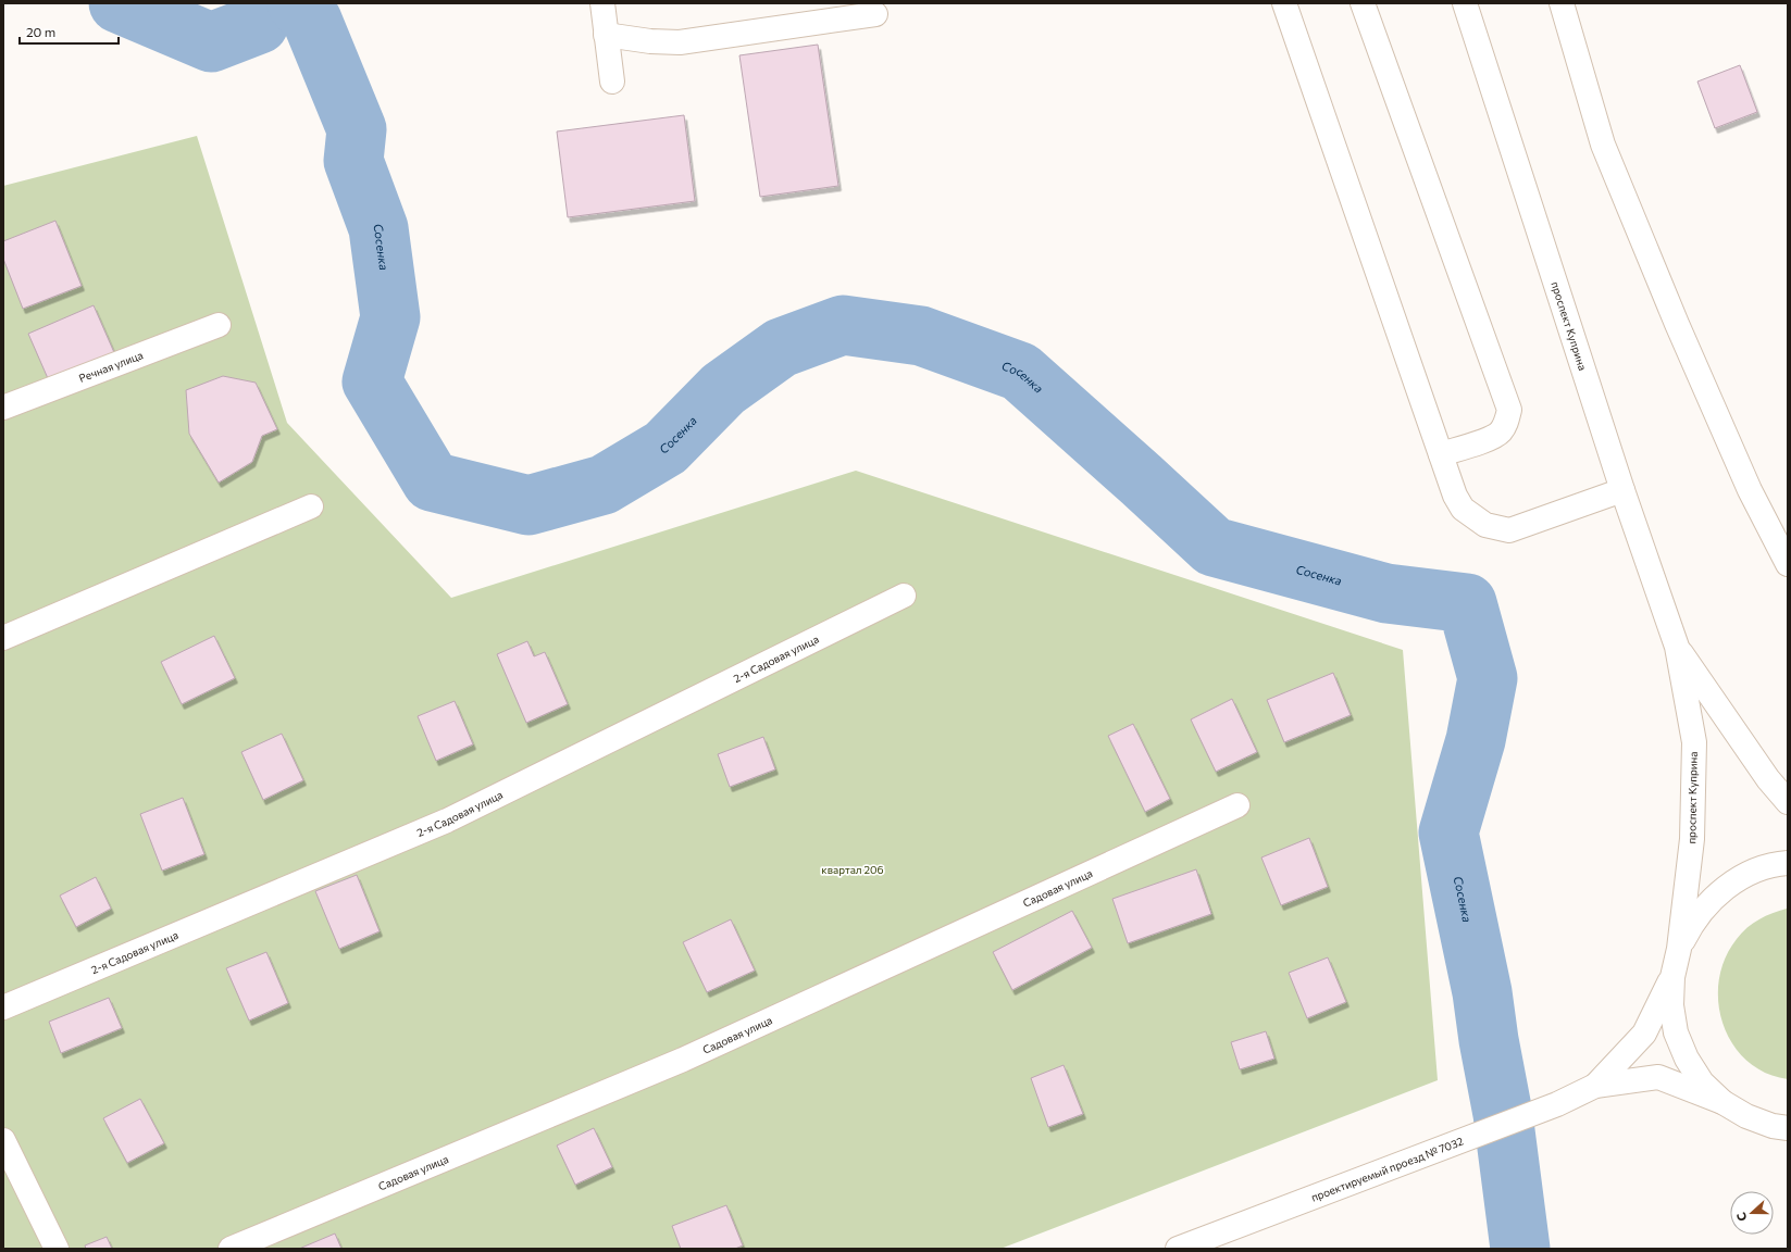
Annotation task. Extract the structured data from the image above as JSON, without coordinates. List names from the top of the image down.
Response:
{
  "streets": {
    "street": [
      "проспект Куприна",
      "Речная улица",
      "2-я Садовая улица",
      "Садовая улица",
      "проектируемый проезд № 7032"
    ]
  },
  "crossings": [
    ["проспект Куприна", "проектируемый проезд № 7032"]
  ],
  "water": ["Сосенка"],
  "parks": ["квартал 206"],
  "scale_bar": "20 m",
  "north": "left"
}
